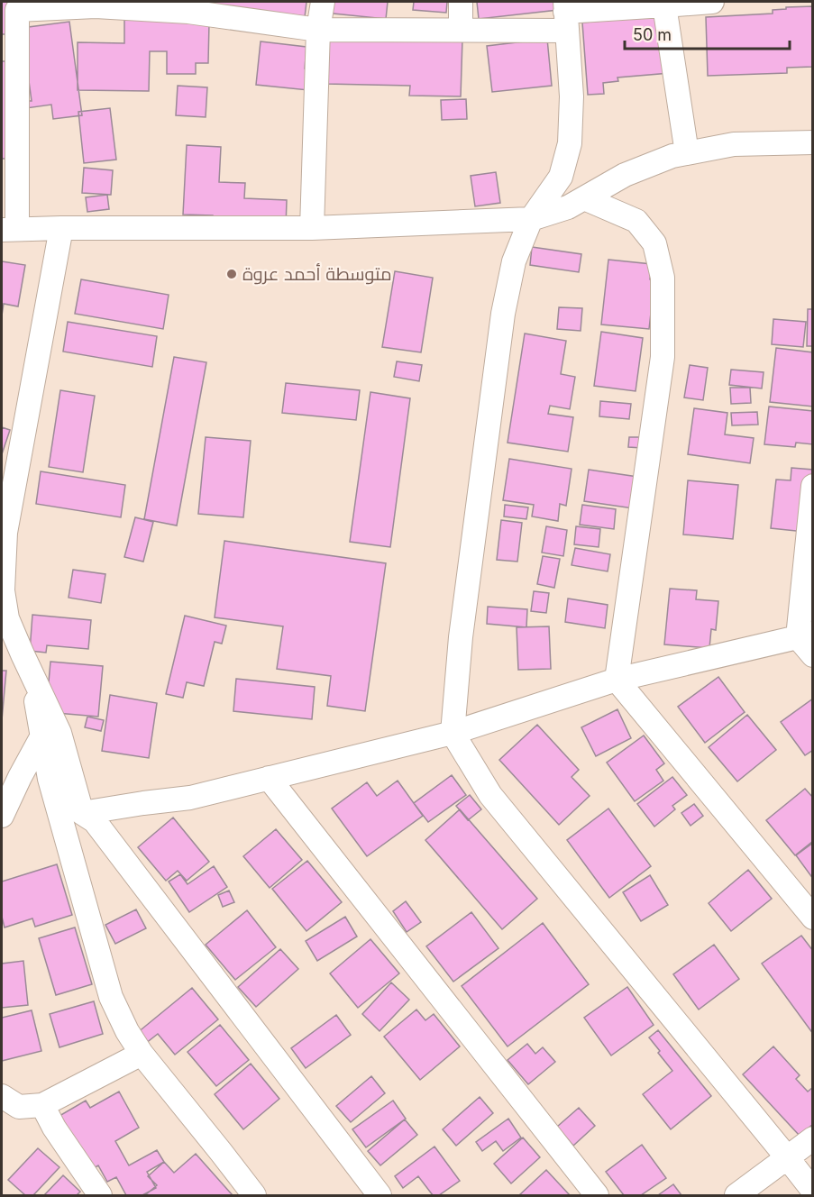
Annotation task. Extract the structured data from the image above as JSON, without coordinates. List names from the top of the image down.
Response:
{
  "places": ["متوسطة أحمد عروة"],
  "scale_bar": "50 m"
}
